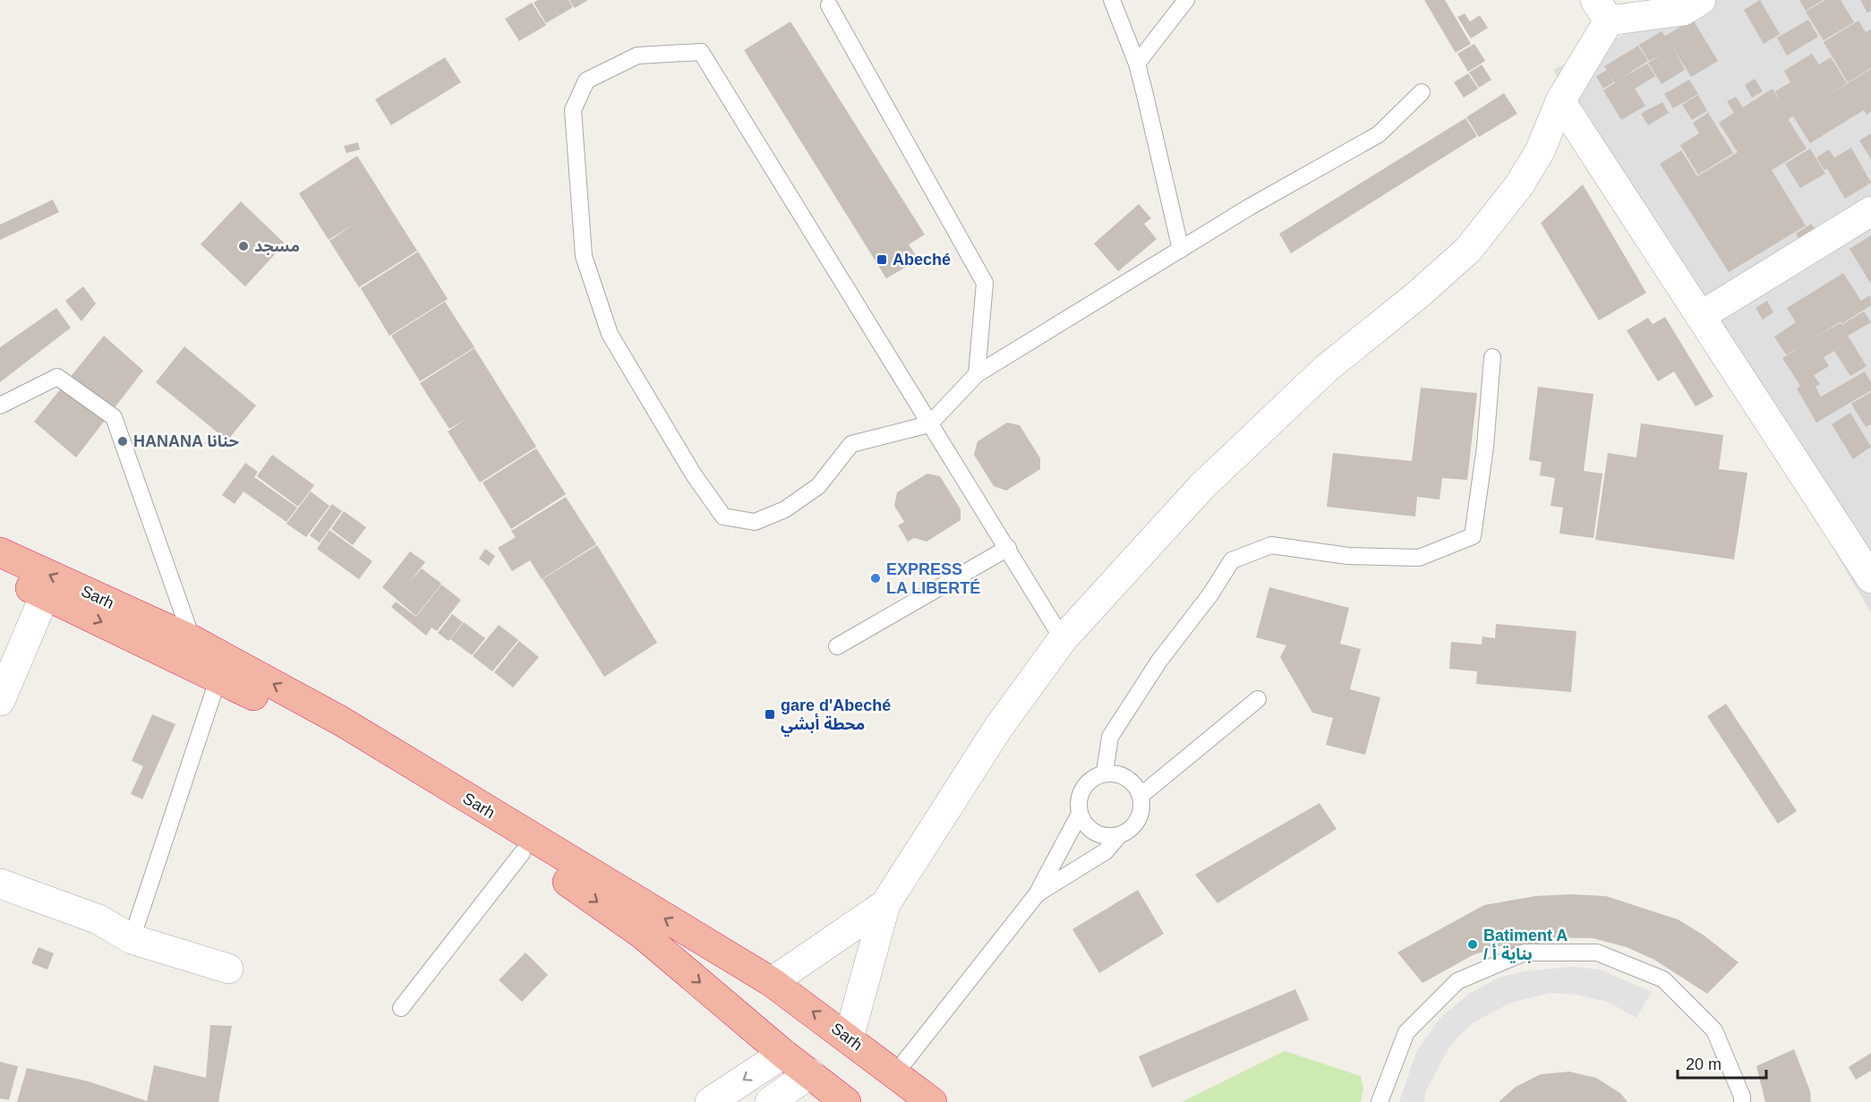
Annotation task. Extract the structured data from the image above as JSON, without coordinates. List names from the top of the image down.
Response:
{
  "streets": {
    "highway": ["Sarh"]
  },
  "places": {
    "other": [
      "مسجد",
      "HANANA حنانا",
      "EXPRESS LA LIBERTÉ",
      "Batiment A / بناية أ"
    ],
    "transit": ["Abeché", "gare d'Abeché محطة أبشي"]
  },
  "scale_bar": "20 m"
}
